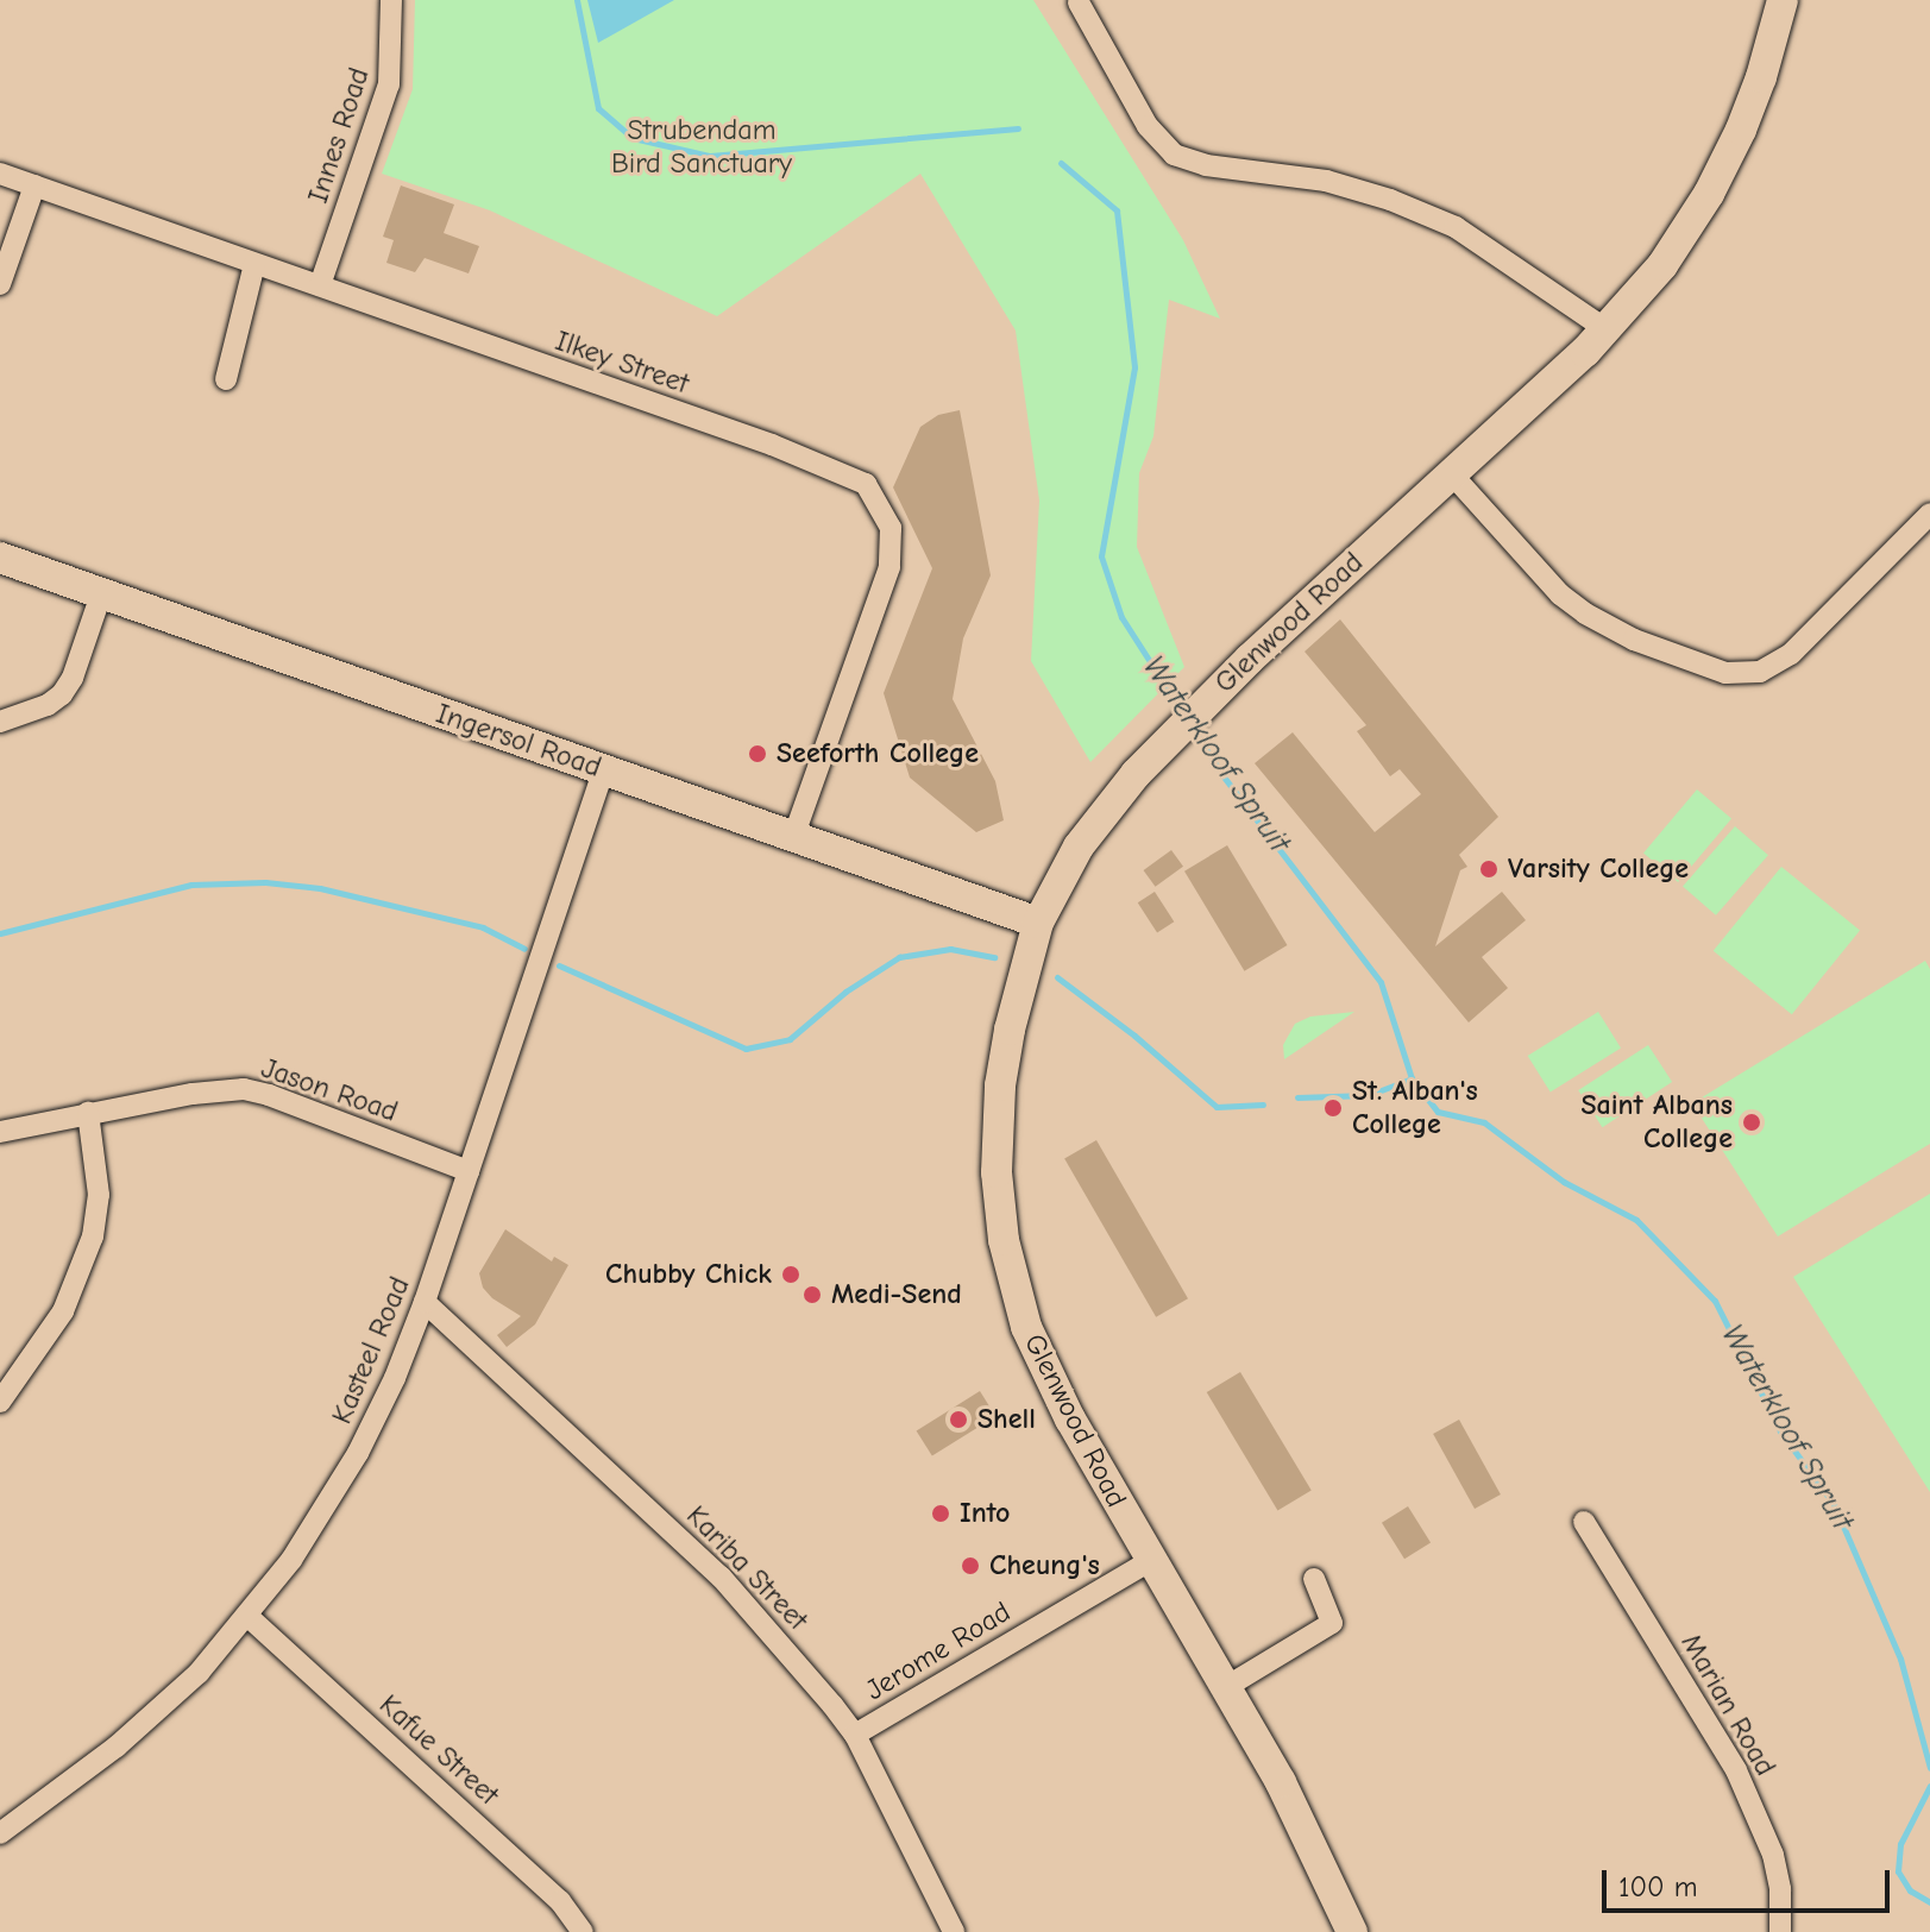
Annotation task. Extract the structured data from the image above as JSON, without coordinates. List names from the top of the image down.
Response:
{
  "streets": {
    "street": [
      "Innes Road",
      "Ilkey Street",
      "Glenwood Road",
      "Ingersol Road",
      "Jason Road",
      "Kasteel Road",
      "Kariba Street",
      "Jerome Road",
      "Marian Road",
      "Kafue Street"
    ]
  },
  "crossings": [
    ["Innes Road", "Ilkey Street"],
    ["Ilkey Street", "Ingersol Road"],
    ["Glenwood Road", "Ingersol Road"],
    ["Glenwood Road", "Jerome Road"],
    ["Ingersol Road", "Kasteel Road"],
    ["Jason Road", "Kasteel Road"],
    ["Kasteel Road", "Kariba Street"],
    ["Kasteel Road", "Kafue Street"],
    ["Kariba Street", "Jerome Road"]
  ],
  "water": ["Waterkloof Spruit"],
  "parks": ["Strubendam Bird Sanctuary"],
  "places": [
    "Seeforth College",
    "Varsity College",
    "St. Alban's College",
    "Saint Albans College",
    "Chubby Chick",
    "Medi-Send",
    "Shell",
    "Into",
    "Cheung's"
  ],
  "scale_bar": "100 m"
}
